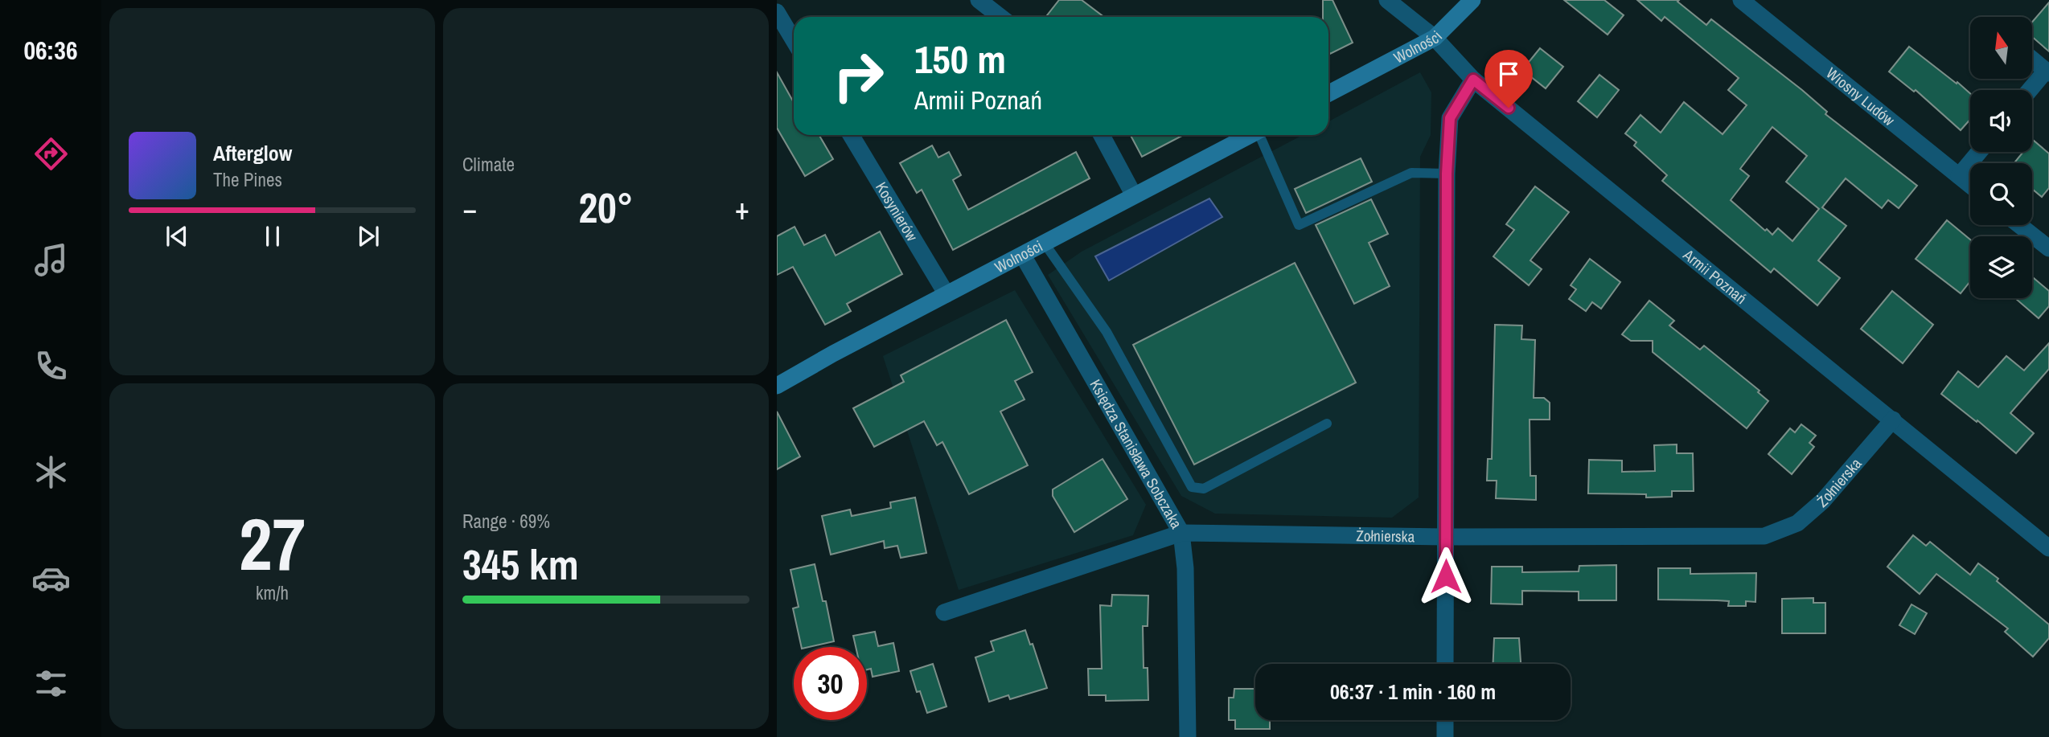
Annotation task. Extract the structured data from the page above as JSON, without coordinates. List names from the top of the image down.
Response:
{
  "streets": {
    "street": [
      "Wolności",
      "Wiosny Ludów",
      "Kosynierów",
      "Armii Poznań",
      "Księdza Stanisława Sobczaka",
      "Żołnierska"
    ]
  },
  "crossings": [
    ["Wolności", "Kosynierów"],
    ["Wolności", "Armii Poznań"],
    ["Wolności", "Księdza Stanisława Sobczaka"],
    ["Armii Poznań", "Żołnierska"],
    ["Księdza Stanisława Sobczaka", "Żołnierska"]
  ],
  "north": "top",
  "page": {
    "tabs": "06:36",
    "tile": [
      "Climate",
      ["27", "km/h"],
      ["Range · 69%", "345 km"]
    ],
    "turn": ["150 m", "Armii Poznań"],
    "song": ["Afterglow", "The Pines"],
    "heat": ["−", "20°", "+"],
    "limit": "30",
    "trip": "06:37 · 1 min · 160 m"
  }
}
